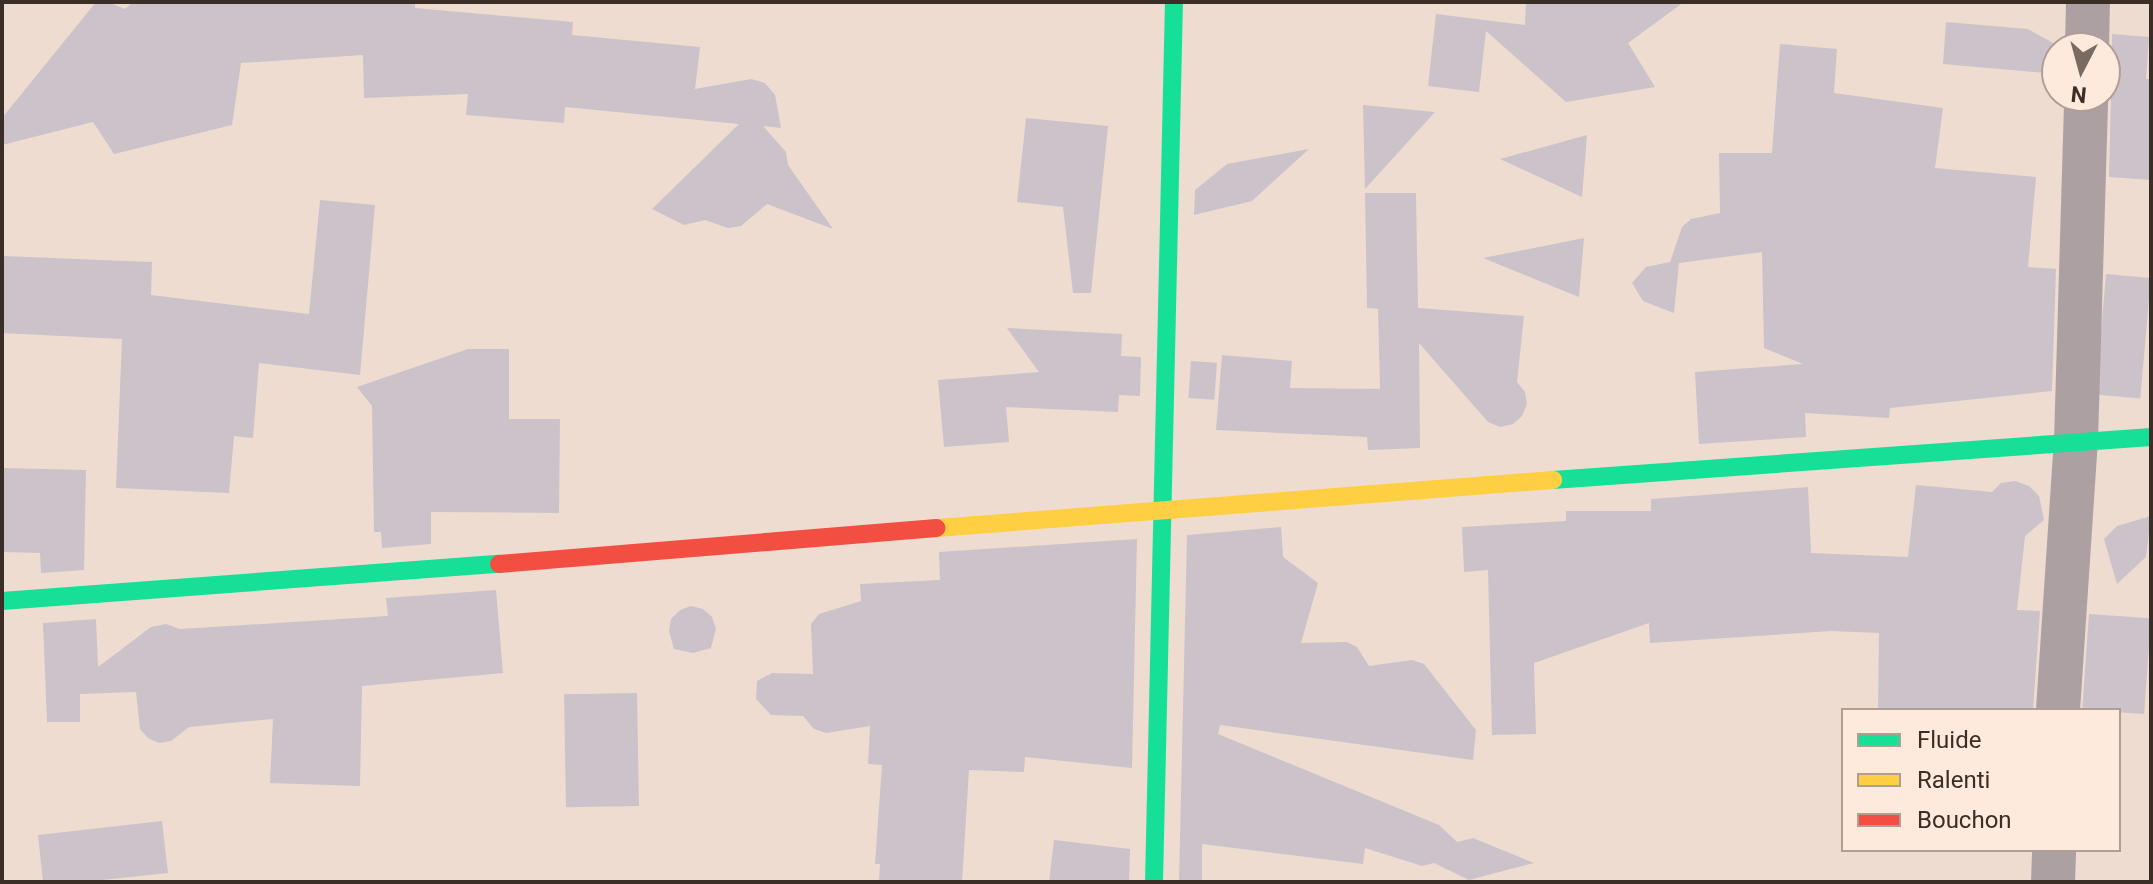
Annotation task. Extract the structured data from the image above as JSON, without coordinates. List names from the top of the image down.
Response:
{
  "legend": ["Fluide", "Ralenti", "Bouchon"],
  "north": "bottom"
}
